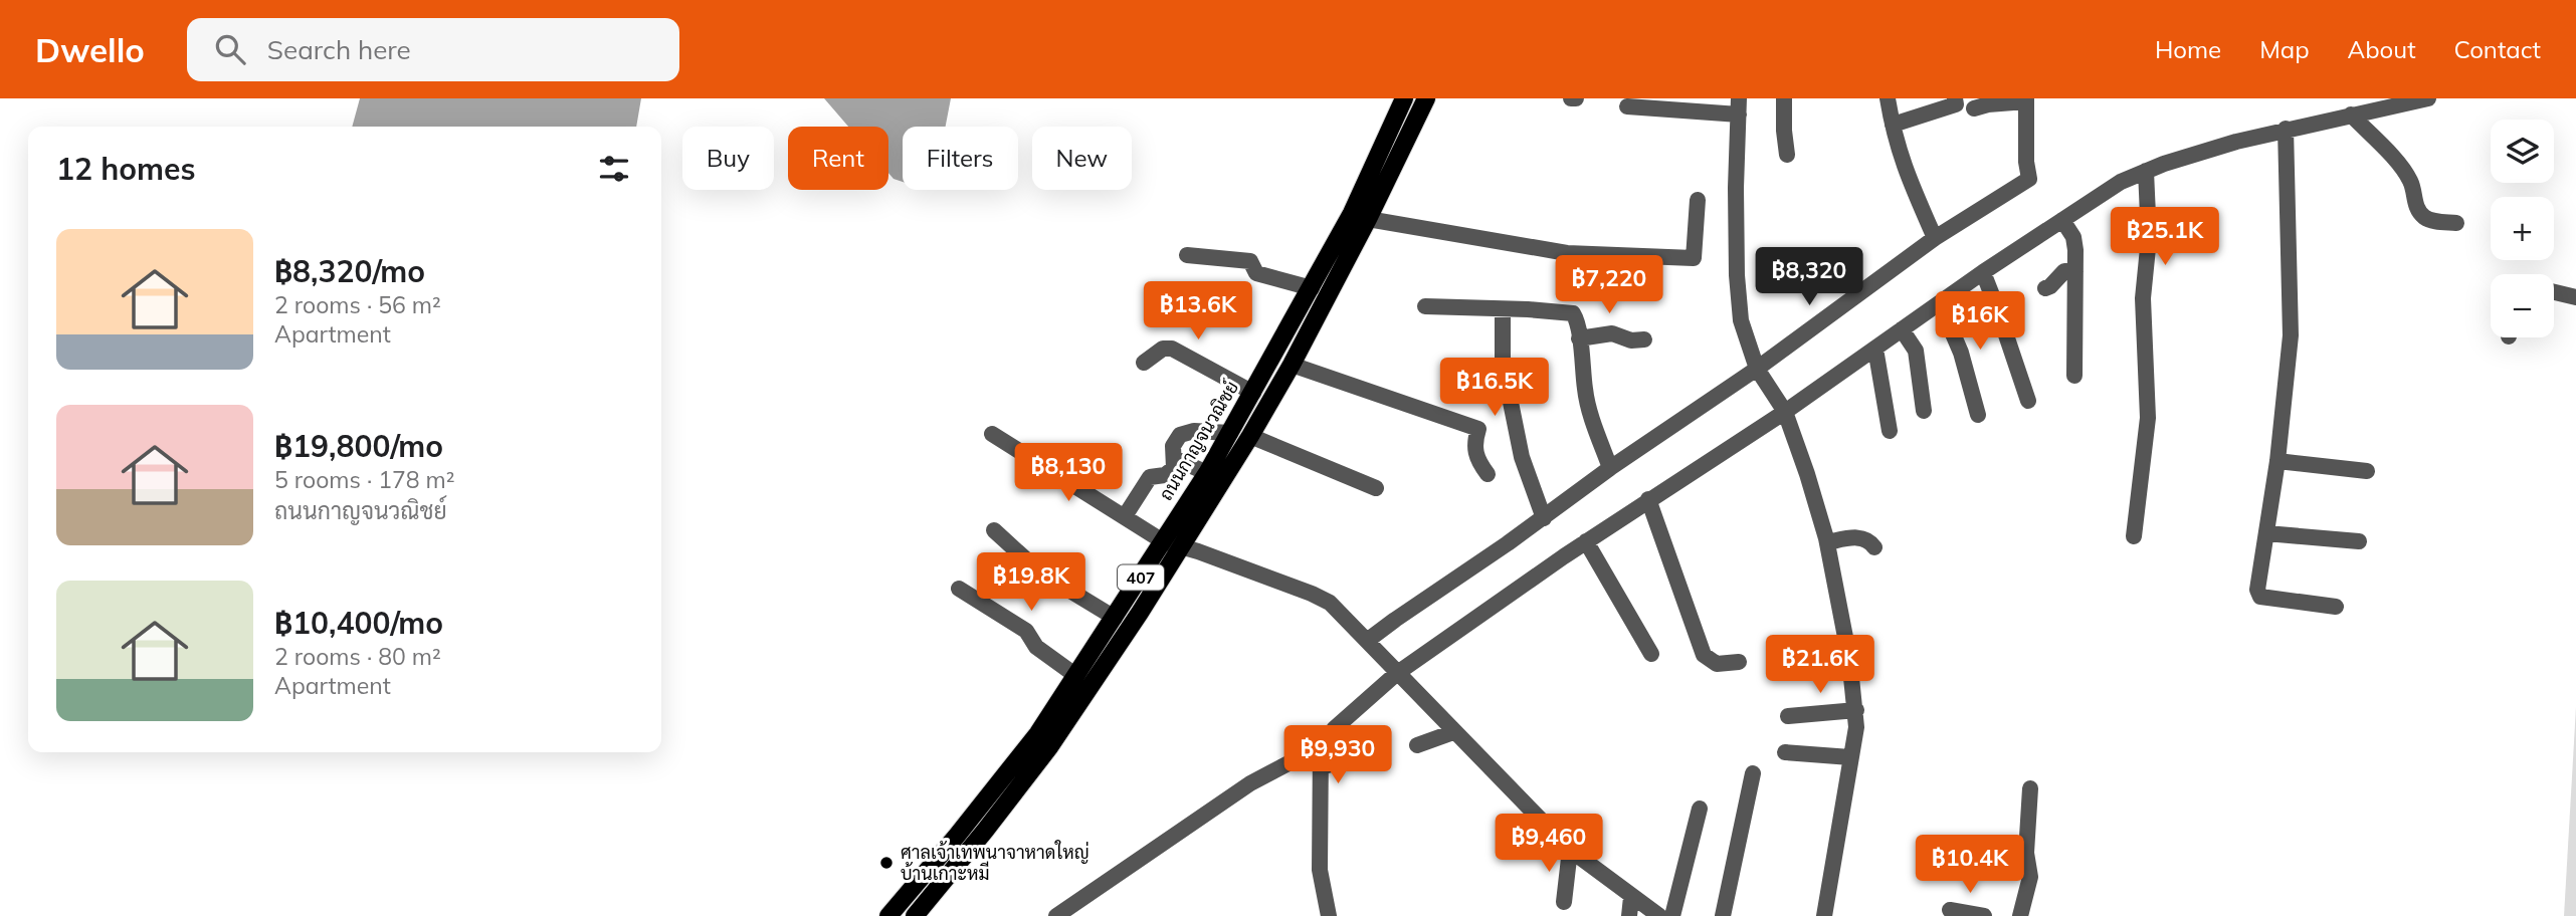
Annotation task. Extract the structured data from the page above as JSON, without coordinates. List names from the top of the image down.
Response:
{
  "streets": {
    "main road": ["ถนนกาญจนวณิชย์", "407"]
  },
  "places": ["ศาลเจ้าเทพนาจาหาดใหญ่ บ้านเกาะหมี"],
  "page": {
    "header": "Dwello",
    "search": "Search here",
    "nav": [
      "Home",
      "Map",
      "About",
      "Contact"
    ],
    "map_buttons": ["+", "−"],
    "chip": [
      "Buy",
      "Rent",
      "Filters",
      "New"
    ],
    "heading": "12 homes",
    "price": [
      "฿25.1K",
      "฿8,320",
      "฿7,220",
      "฿13.6K",
      "฿16K",
      "฿16.5K",
      "฿8,130",
      "฿19.8K",
      "฿21.6K",
      "฿9,930",
      "฿9,460",
      "฿10.4K"
    ],
    "list": [
      {
        "name": "฿8,320/mo",
        "note": "2 rooms · 56 m² · Apartment"
      },
      {
        "name": "฿19,800/mo",
        "note": "5 rooms · 178 m² · ถนนกาญจนวณิชย์"
      },
      {
        "name": "฿10,400/mo",
        "note": "2 rooms · 80 m² · Apartment"
      }
    ]
  }
}
